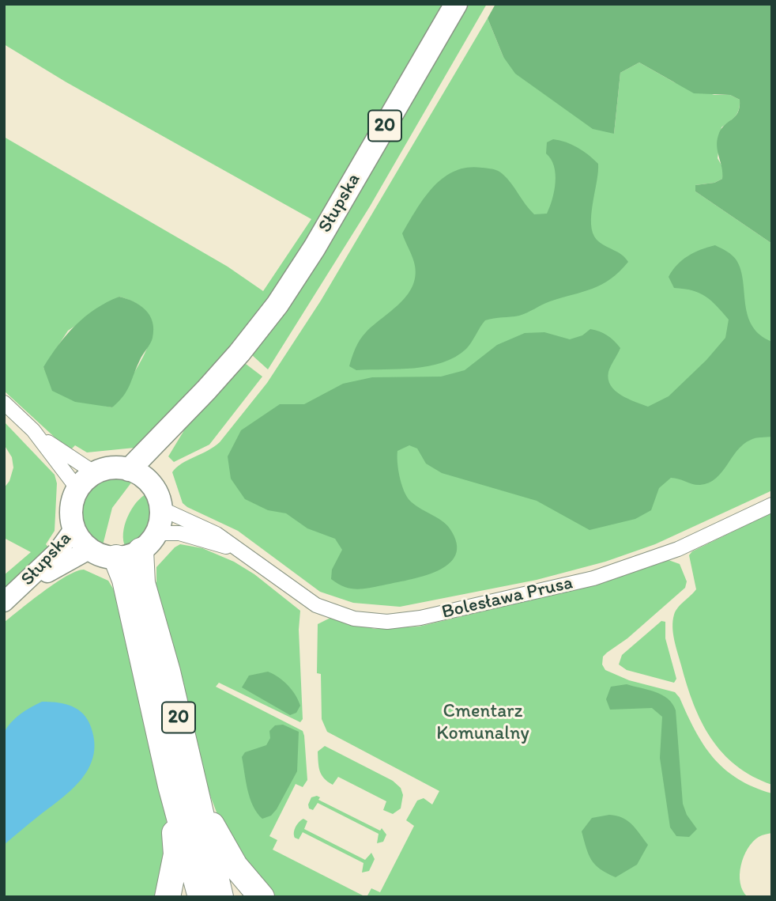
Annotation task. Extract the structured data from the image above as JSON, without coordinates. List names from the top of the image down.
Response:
{
  "streets": {
    "highway": ["20"],
    "main road": ["Słupska"],
    "street": ["Bolesława Prusa"]
  },
  "crossings": [
    ["20", "Słupska"],
    ["20", "Bolesława Prusa"],
    ["Słupska", "Bolesława Prusa"]
  ],
  "parks": ["Cmentarz Komunalny"]
}
